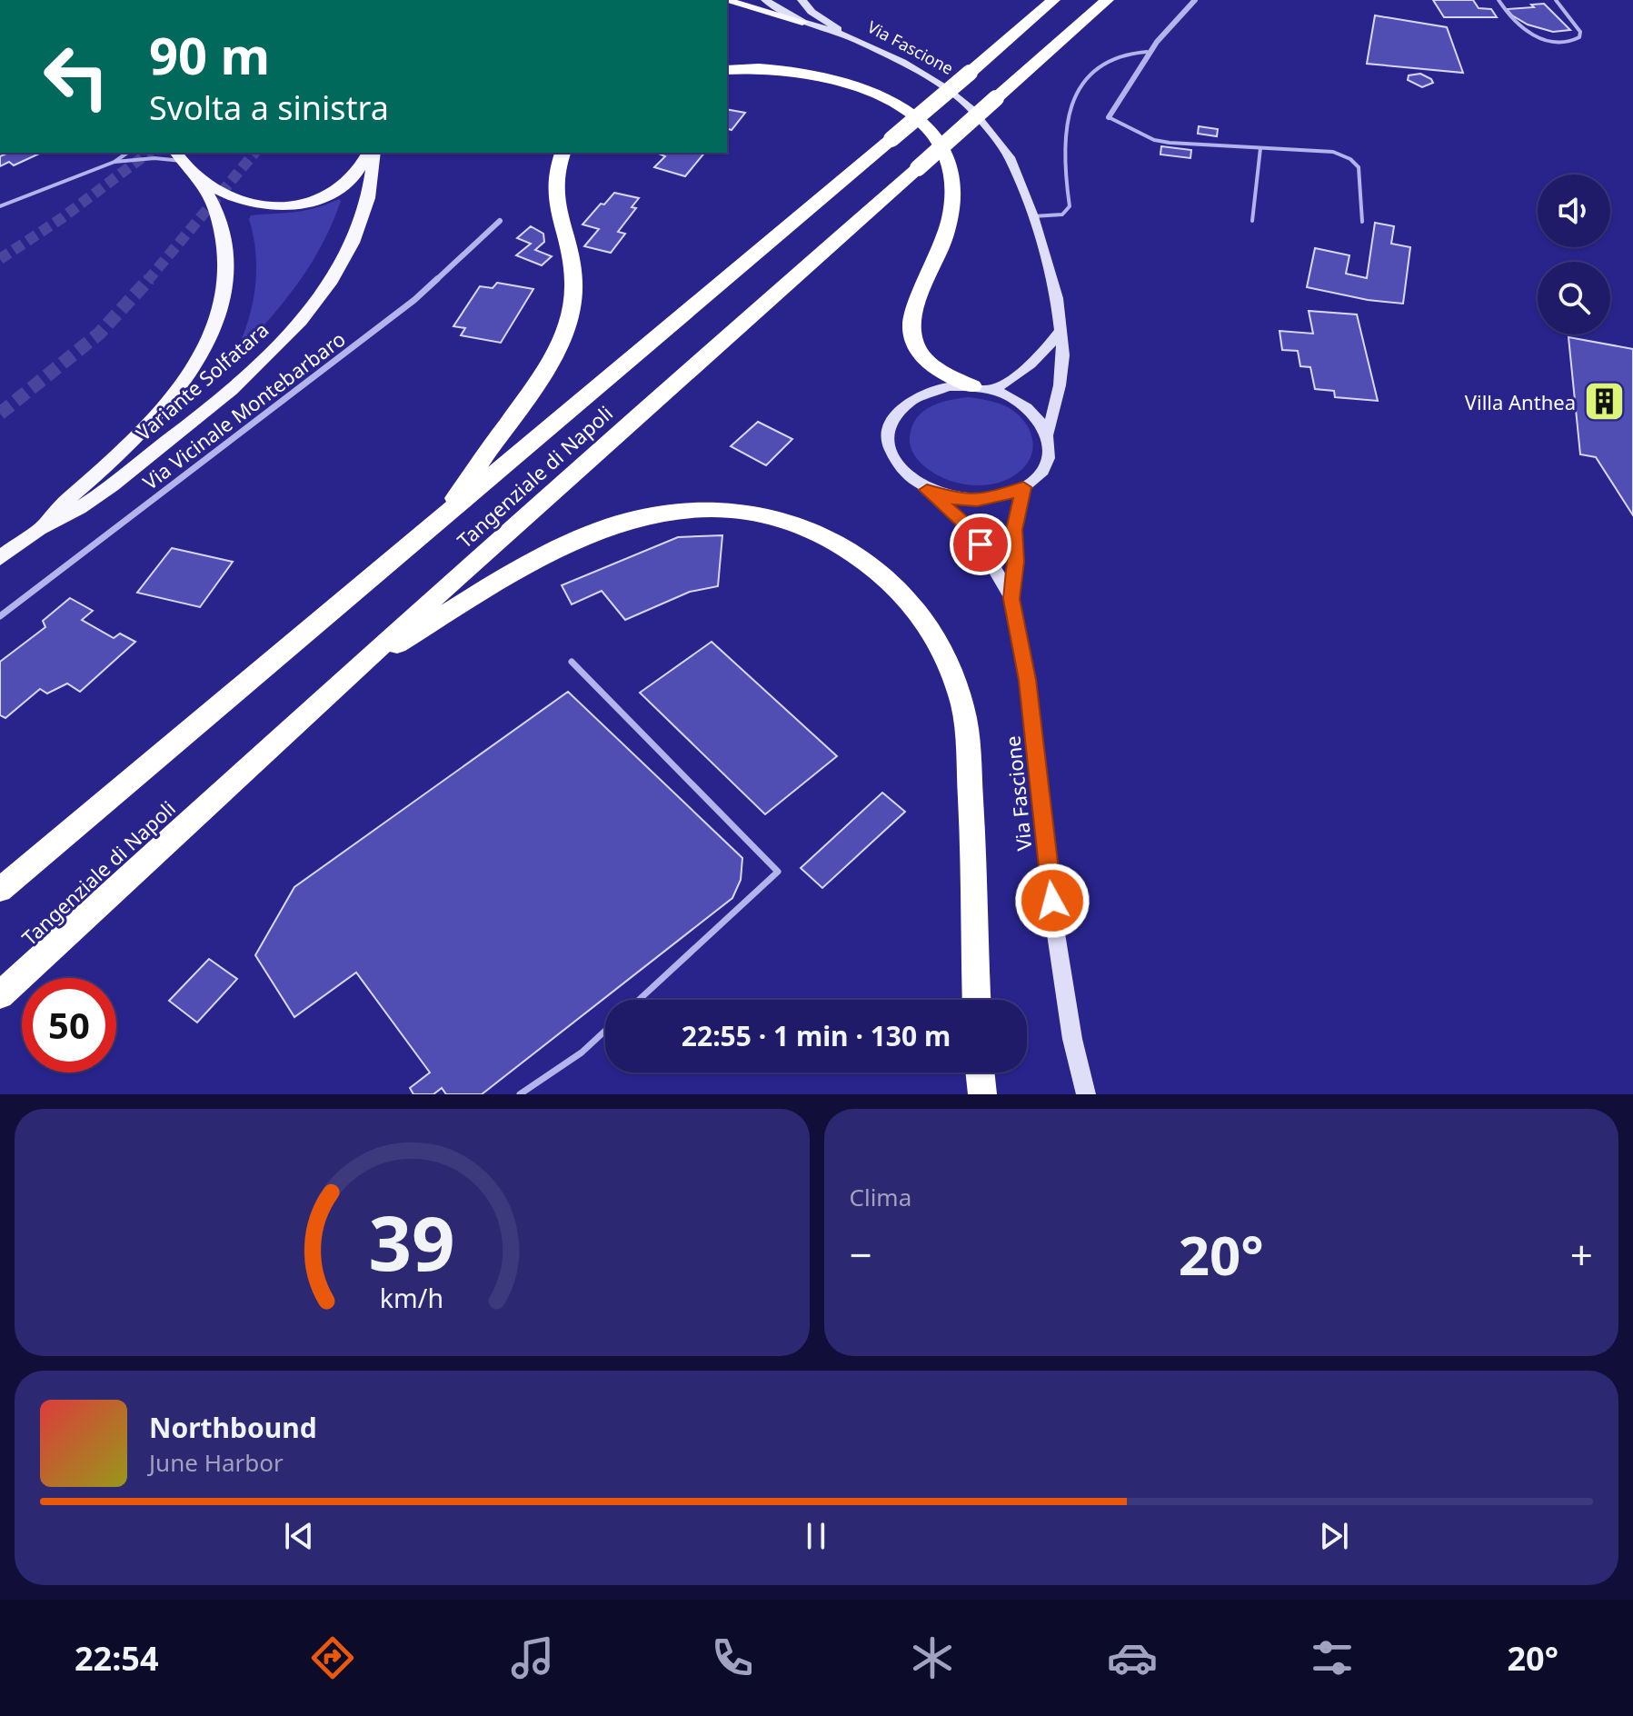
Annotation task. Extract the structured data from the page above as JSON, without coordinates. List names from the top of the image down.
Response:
{
  "streets": {
    "highway": ["Tangenziale di Napoli"],
    "main road": ["Via Fascione", "Variante Solfatara"],
    "street": ["Via Vicinale Montebarbaro"]
  },
  "places": {
    "building": ["Villa Anthea"]
  },
  "page": {
    "turn": ["90 m", "Svolta a sinistra"],
    "limit": "50",
    "trip": "22:55 · 1 min · 130 m",
    "tile": "Clima",
    "heat": ["−", "20°", "+"],
    "song": ["Northbound", "June Harbor"],
    "tabs": ["22:54", "20°"],
    "gauge": ["39", "km/h"]
  }
}
